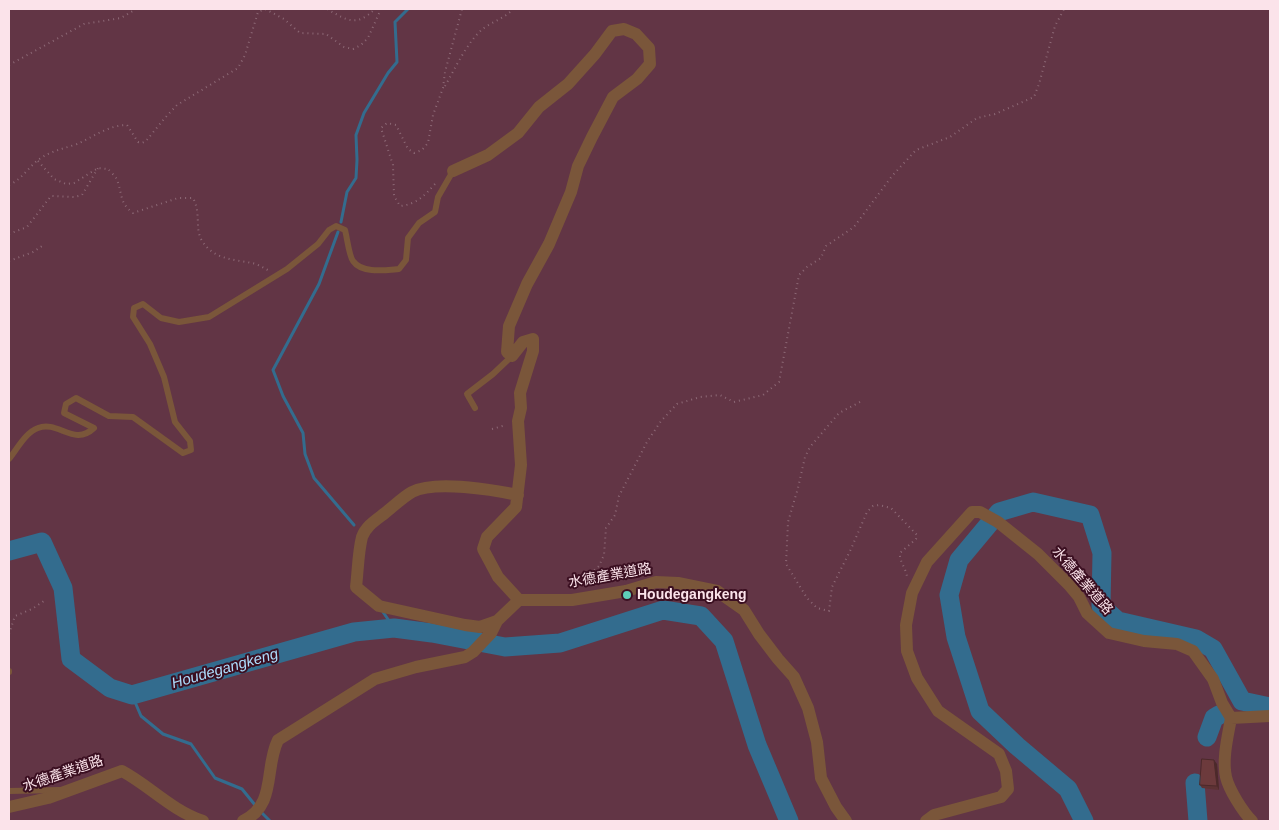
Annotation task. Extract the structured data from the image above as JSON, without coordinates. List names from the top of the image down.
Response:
{
  "streets": {
    "street": ["水德產業道路"]
  },
  "water": ["Houdegangkeng"],
  "places": ["Houdegangkeng"]
}
